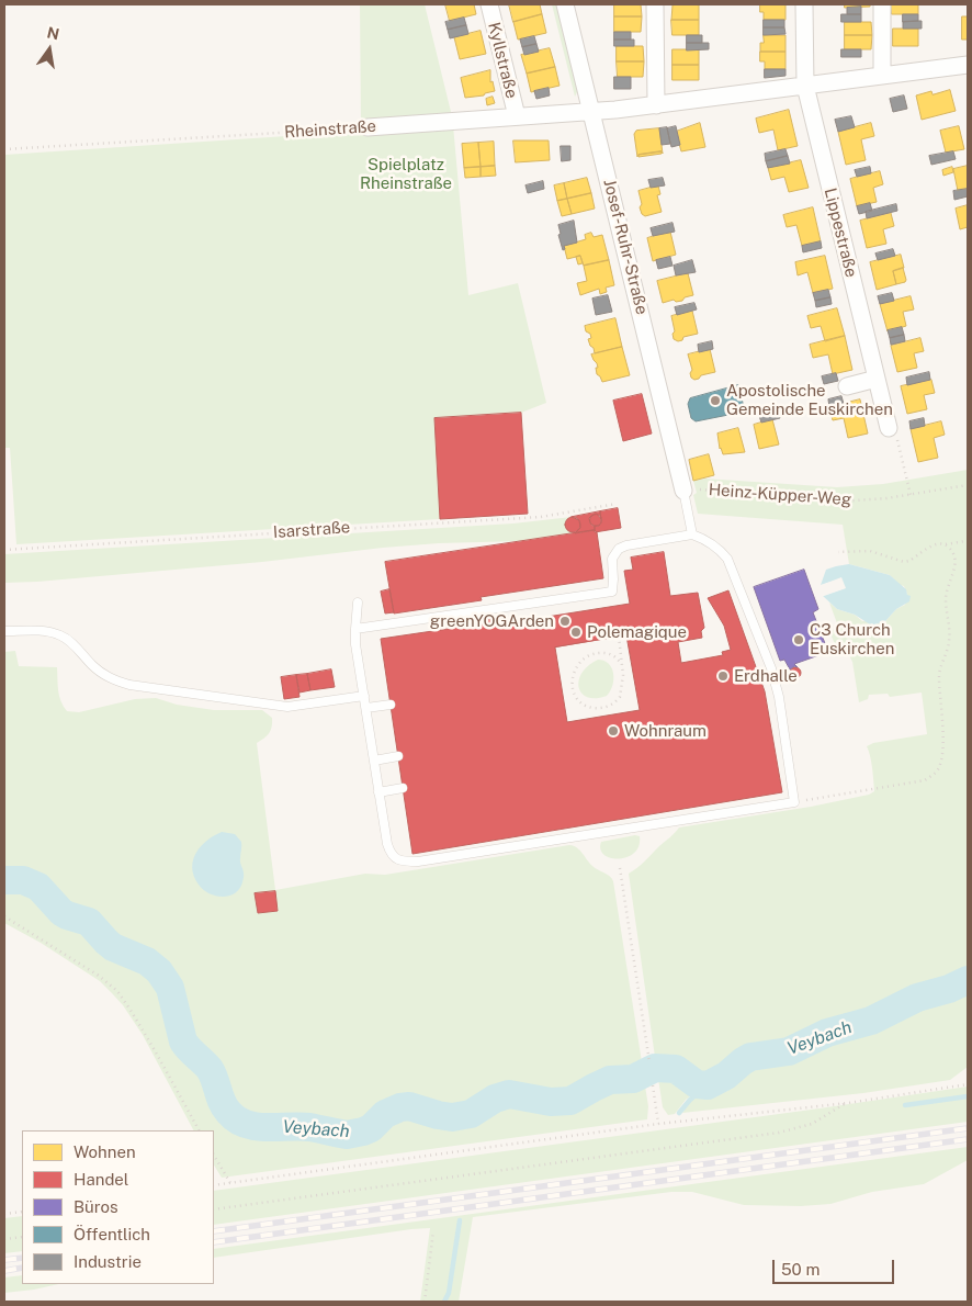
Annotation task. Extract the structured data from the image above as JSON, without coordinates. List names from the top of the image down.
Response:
{
  "streets": {
    "street": [
      "Kyllstraße",
      "Rheinstraße",
      "Lippestraße",
      "Josef-Ruhr-Straße"
    ],
    "path": ["Heinz-Küpper-Weg", "Isarstraße"]
  },
  "crossings": [
    ["Kyllstraße", "Rheinstraße"],
    ["Rheinstraße", "Lippestraße"],
    ["Rheinstraße", "Josef-Ruhr-Straße"],
    ["Josef-Ruhr-Straße", "Heinz-Küpper-Weg"]
  ],
  "water": ["Veybach"],
  "parks": ["Spielplatz Rheinstraße"],
  "places": [
    "Apostolische Gemeinde Euskirchen",
    "greenYOGArden",
    "Polemagique",
    "C3 Church Euskirchen",
    "Erdhalle",
    "Wohnraum"
  ],
  "legend": [
    "Wohnen",
    "Handel",
    "Büros",
    "Öffentlich",
    "Industrie"
  ],
  "scale_bar": "50 m",
  "north": "top"
}
